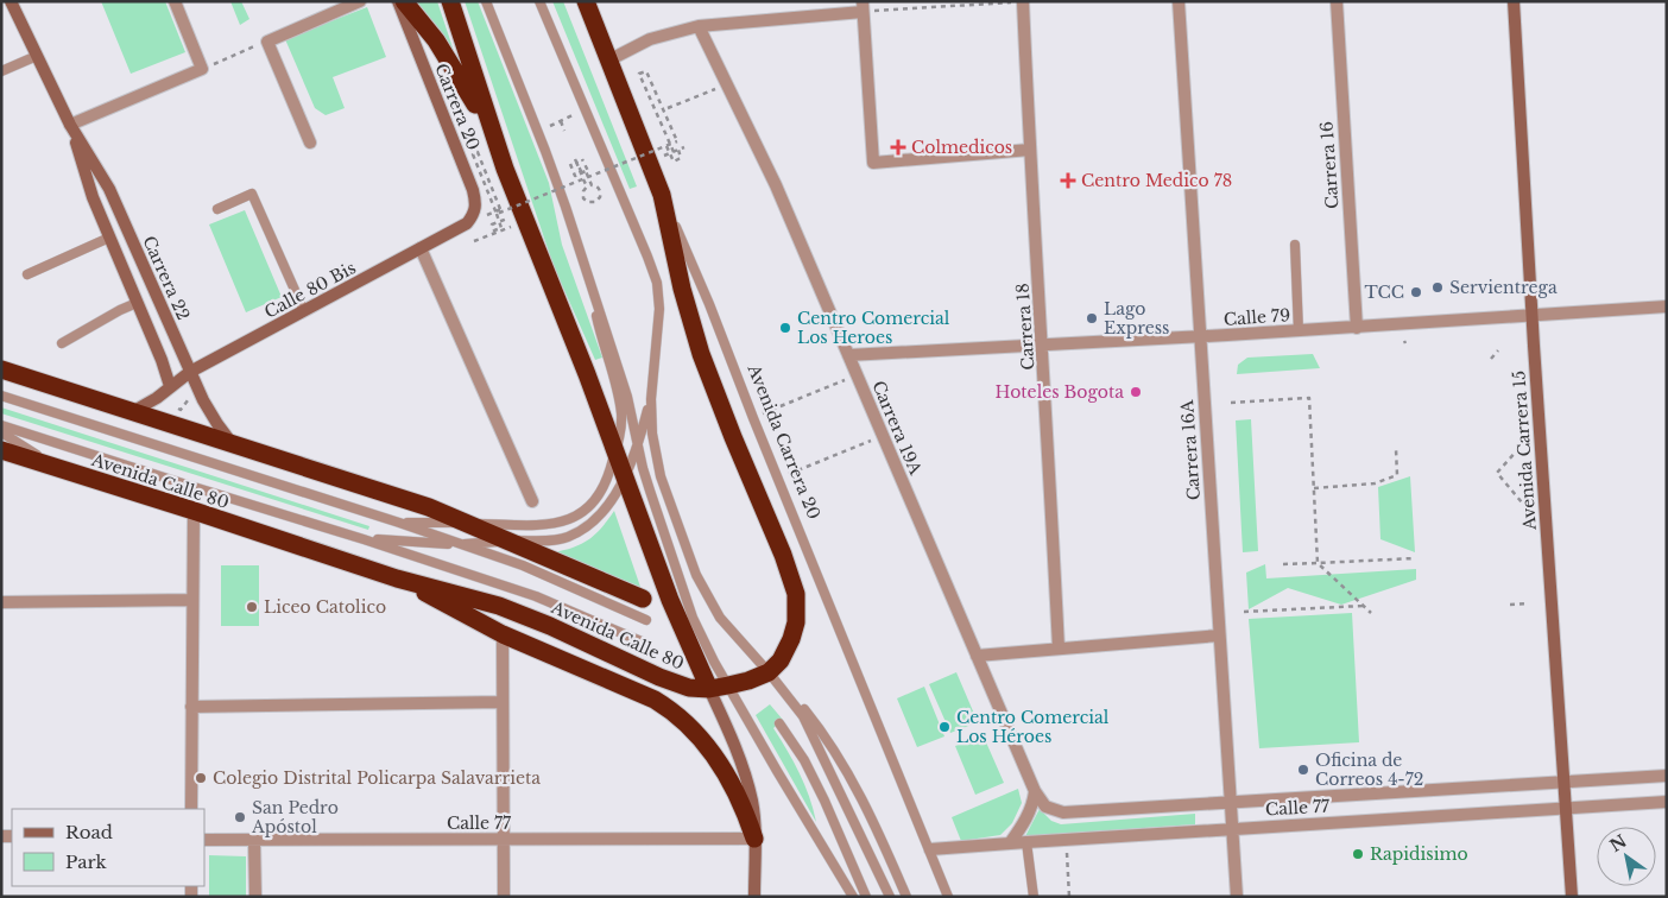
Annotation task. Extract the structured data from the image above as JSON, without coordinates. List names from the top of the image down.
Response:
{
  "streets": {
    "highway": ["Avenida Carrera 20", "Avenida Calle 80"],
    "street": [
      "Carrera 20",
      "Carrera 16",
      "Carrera 22",
      "Calle 80 Bis",
      "Calle 79",
      "Carrera 18",
      "Carrera 19A",
      "Carrera 16A",
      "Avenida Carrera 15",
      "Calle 77"
    ]
  },
  "crossings": [
    ["Carrera 20", "Calle 80 Bis"],
    ["Carrera 16", "Calle 79"],
    ["Carrera 22", "Calle 80 Bis"],
    ["Calle 79", "Carrera 18"],
    ["Calle 79", "Carrera 19A"],
    ["Calle 79", "Carrera 16A"],
    ["Calle 79", "Avenida Carrera 15"],
    ["Carrera 19A", "Calle 77"],
    ["Avenida Carrera 20", "Calle 77"],
    ["Carrera 16A", "Calle 77"],
    ["Avenida Carrera 15", "Calle 77"]
  ],
  "places": {
    "health": ["Colmedicos", "Centro Medico 78"],
    "other": [
      "Servientrega",
      "TCC",
      "Lago Express",
      "Centro Comercial Los Heroes",
      "Hoteles Bogota",
      "Liceo Catolico",
      "Centro Comercial Los Héroes",
      "Oficina de Correos 4-72",
      "Colegio Distrital Policarpa Salavarrieta",
      "San Pedro Apóstol",
      "Rapidisimo"
    ]
  },
  "legend": ["Road", "Park"],
  "north": "top left"
}
